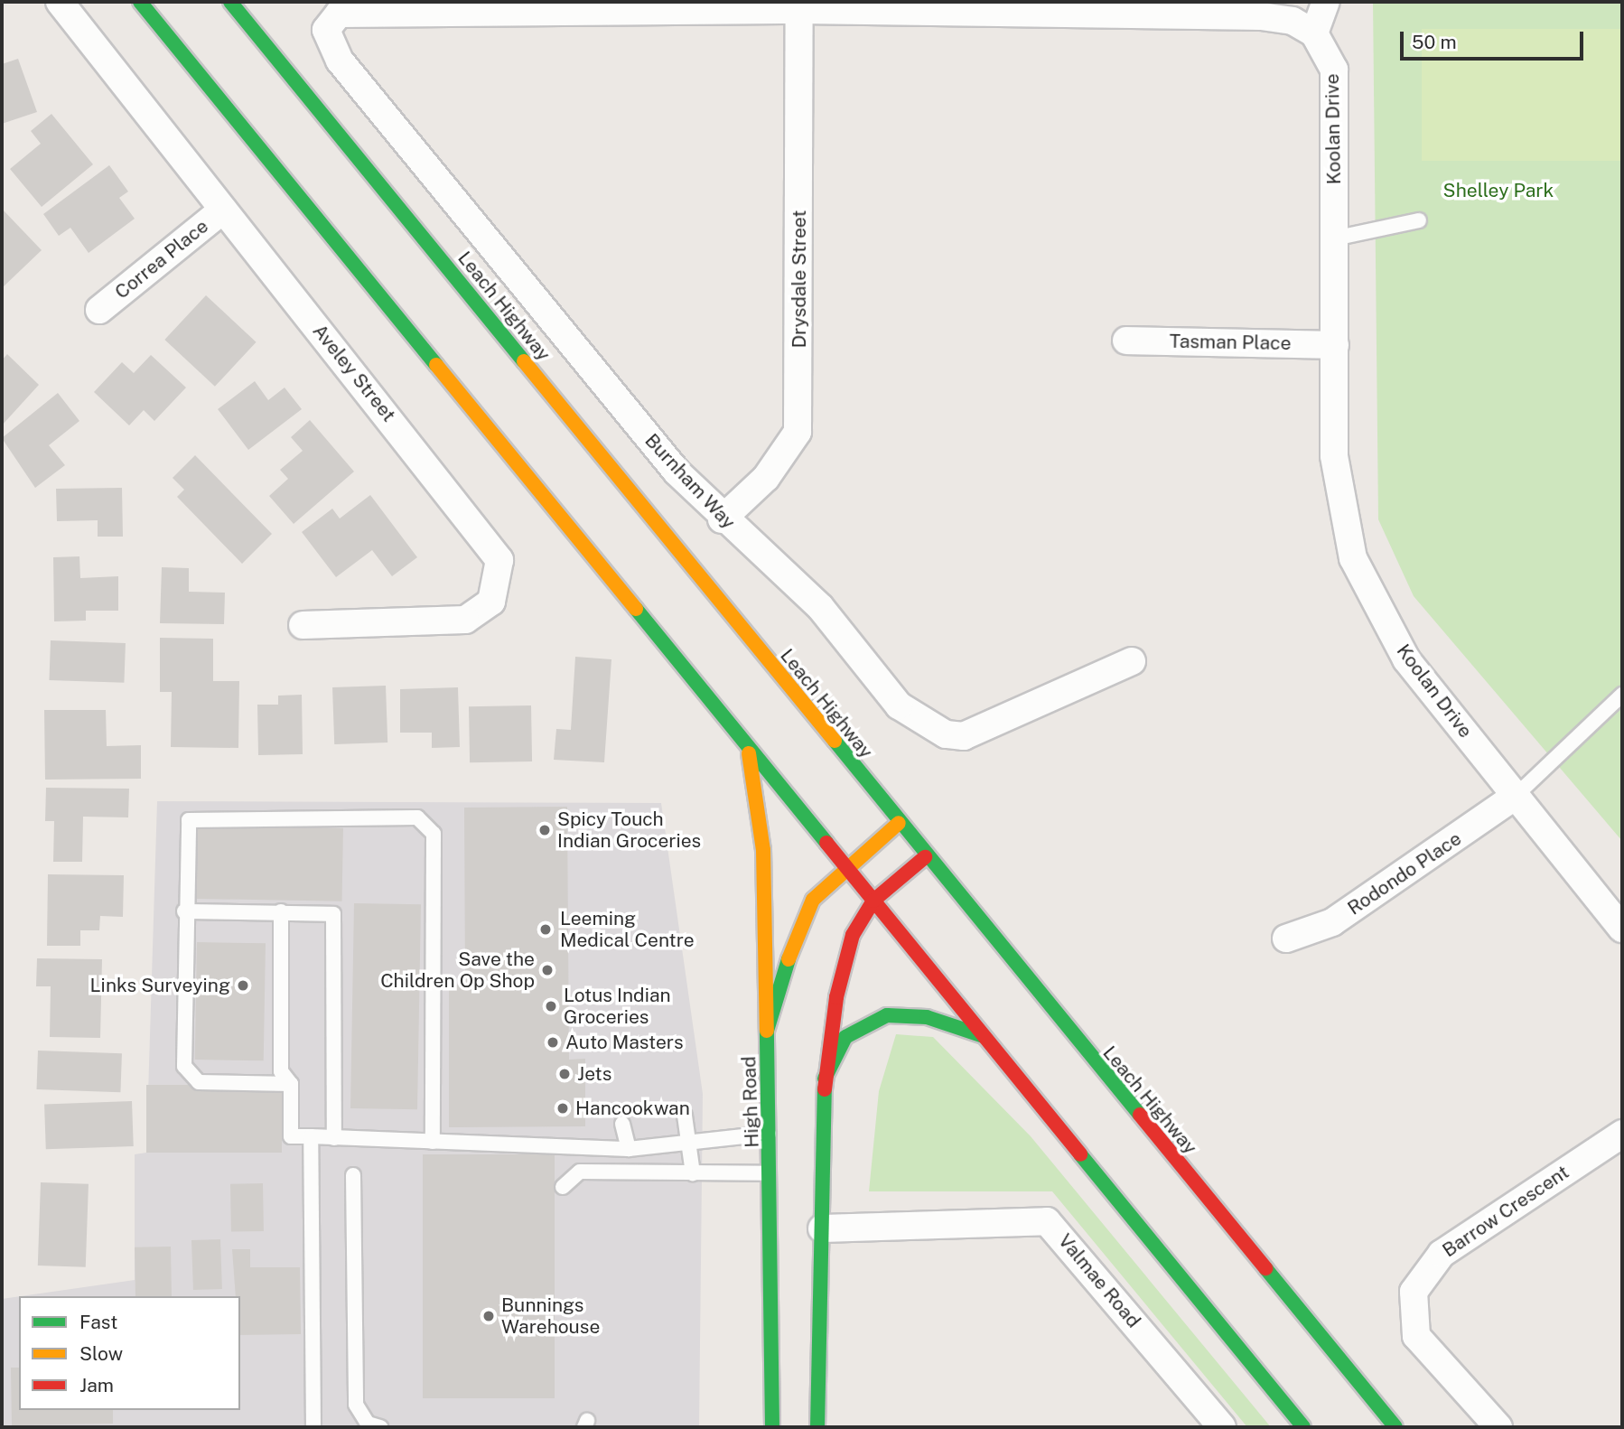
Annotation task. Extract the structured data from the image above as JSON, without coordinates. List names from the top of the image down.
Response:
{
  "streets": {
    "main road": ["Leach Highway", "High Road"],
    "street": [
      "Koolan Drive",
      "Correa Place",
      "Drysdale Street",
      "Tasman Place",
      "Aveley Street",
      "Burnham Way",
      "Rodondo Place",
      "Barrow Crescent",
      "Valmae Road"
    ]
  },
  "crossings": [
    ["Koolan Drive", "Tasman Place"],
    ["Koolan Drive", "Rodondo Place"],
    ["Correa Place", "Aveley Street"],
    ["Drysdale Street", "Burnham Way"],
    ["Leach Highway", "High Road"]
  ],
  "parks": ["Shelley Park"],
  "places": [
    "Spicy Touch Indian Groceries",
    "Leeming Medical Centre",
    "Save the Children Op Shop",
    "Links Surveying",
    "Lotus Indian Groceries",
    "Auto Masters",
    "Jets",
    "Hancookwan",
    "Bunnings Warehouse"
  ],
  "legend": ["Fast", "Slow", "Jam"],
  "scale_bar": "50 m"
}
